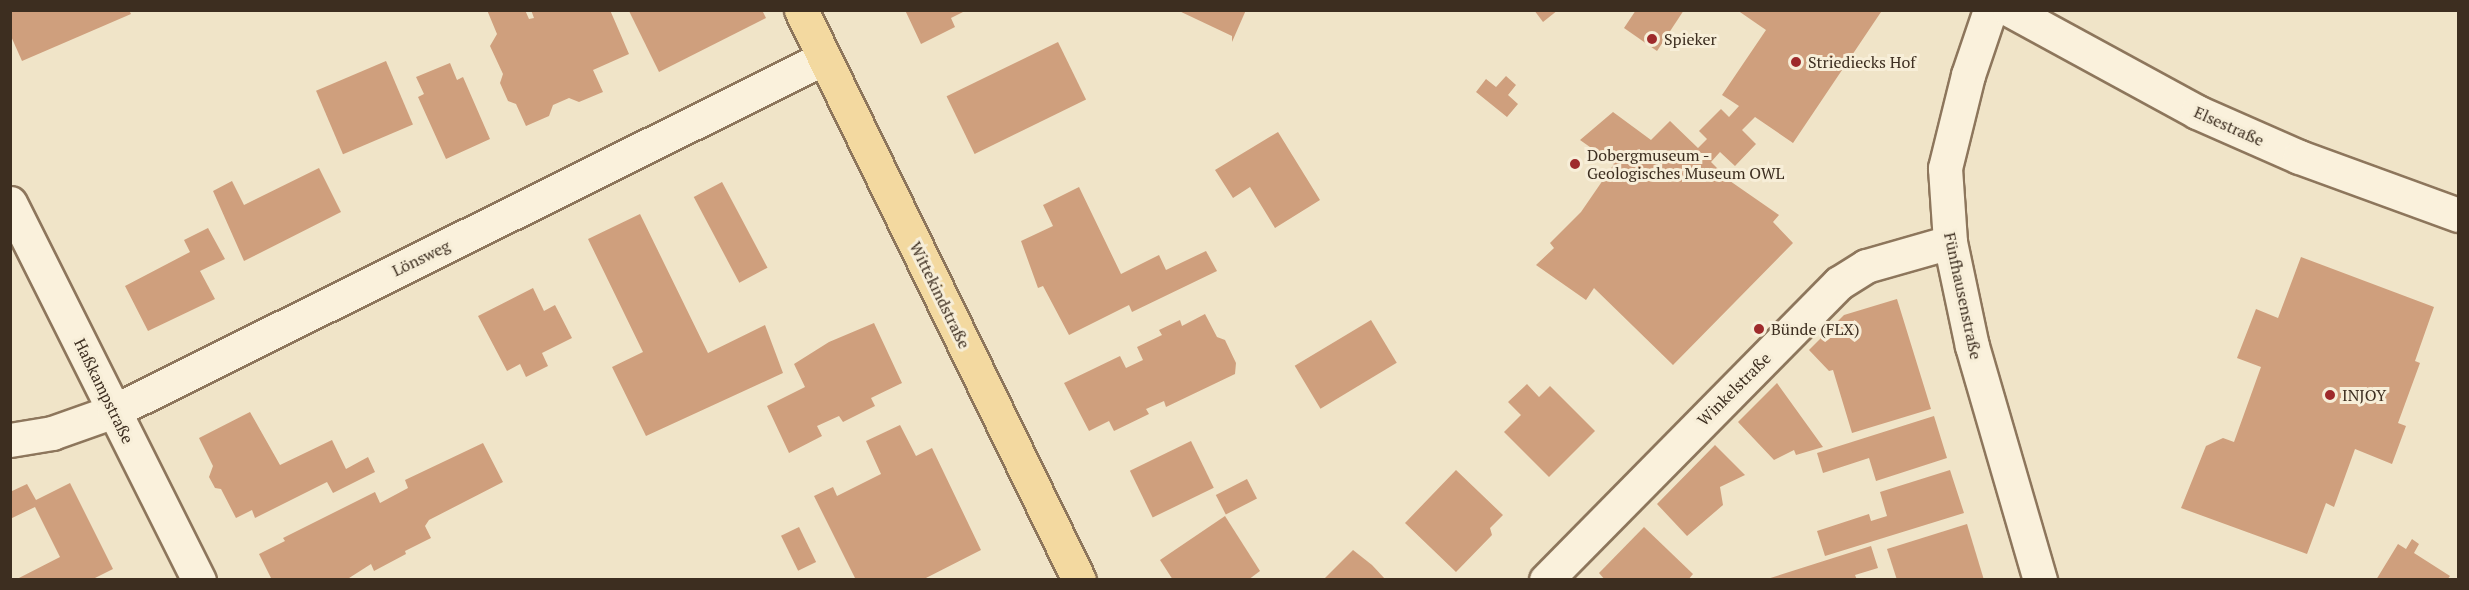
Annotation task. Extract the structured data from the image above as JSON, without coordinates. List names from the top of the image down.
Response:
{
  "streets": {
    "main road": ["Wittekindstraße"],
    "street": [
      "Elsestraße",
      "Lönsweg",
      "Fünfhausenstraße",
      "Winkelstraße",
      "Haßkampstraße"
    ]
  },
  "crossings": [
    ["Lönsweg", "Wittekindstraße"],
    ["Lönsweg", "Haßkampstraße"],
    ["Fünfhausenstraße", "Winkelstraße"]
  ],
  "places": [
    "Spieker",
    "Striediecks Hof",
    "Dobergmuseum - Geologisches Museum OWL",
    "Bünde (FLX)",
    "INJOY"
  ]
}
